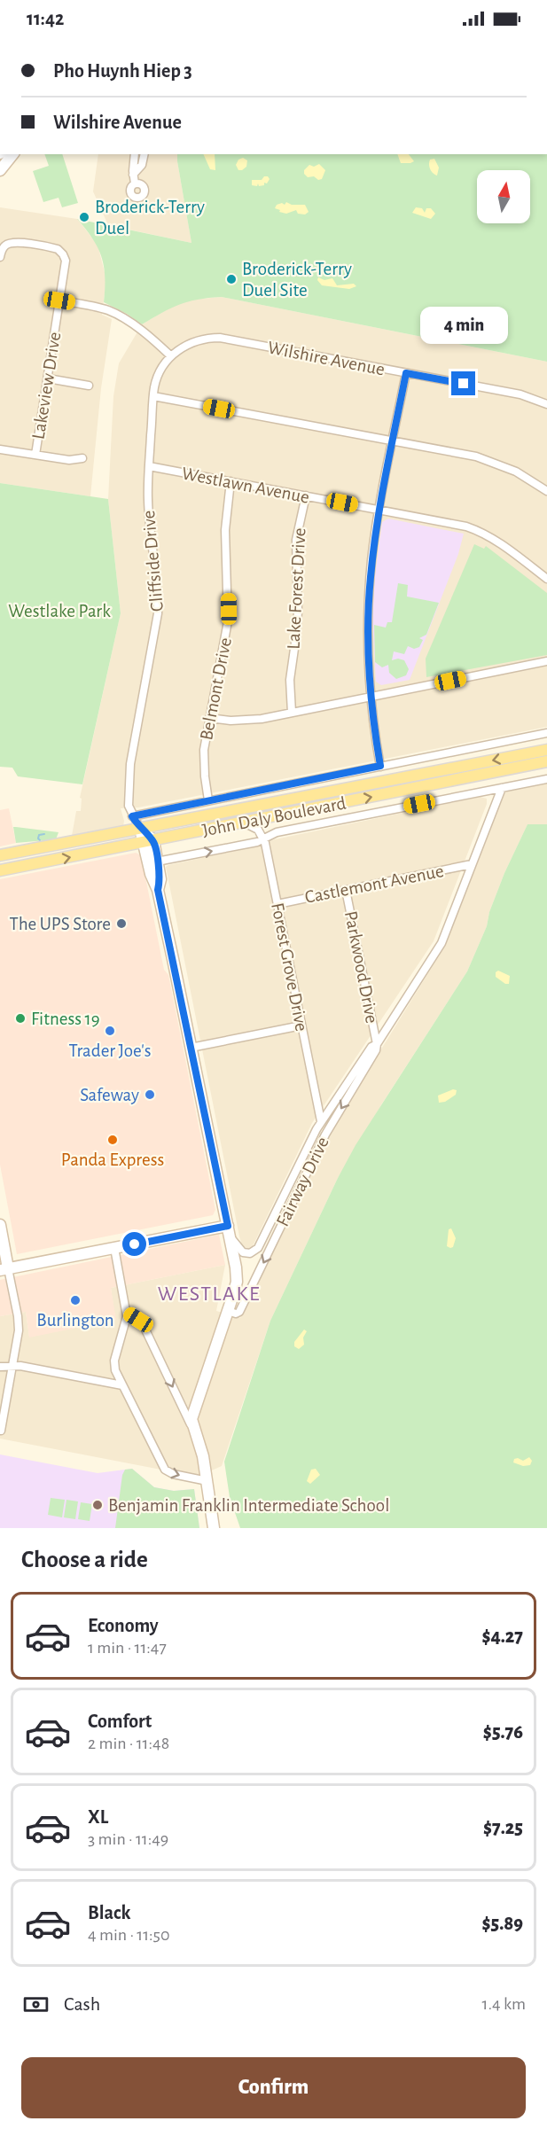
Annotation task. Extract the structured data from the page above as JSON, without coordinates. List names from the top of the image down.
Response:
{
  "streets": {
    "main road": ["John Daly Boulevard"],
    "street": [
      "Wilshire Avenue",
      "Lakeview Drive",
      "Westlawn Avenue",
      "Cliffside Drive",
      "Lake Forest Drive",
      "Belmont Drive",
      "Castlemont Avenue",
      "Forest Grove Drive",
      "Parkwood Drive",
      "Fairway Drive"
    ]
  },
  "crossings": [
    ["Wilshire Avenue", "Cliffside Drive"],
    ["Westlawn Avenue", "Cliffside Drive"],
    ["Westlawn Avenue", "Lake Forest Drive"],
    ["Westlawn Avenue", "Belmont Drive"],
    ["Cliffside Drive", "John Daly Boulevard"],
    ["Castlemont Avenue", "Forest Grove Drive"],
    ["Castlemont Avenue", "Parkwood Drive"],
    ["Castlemont Avenue", "Fairway Drive"],
    ["Forest Grove Drive", "Fairway Drive"],
    ["Parkwood Drive", "Fairway Drive"]
  ],
  "districts": ["WESTLAKE"],
  "parks": ["Westlake Park"],
  "places": [
    "Broderick-Terry Duel",
    "Broderick-Terry Duel Site",
    "The UPS Store",
    "Fitness 19",
    "Trader Joe's",
    "Safeway",
    "Panda Express",
    "Burlington",
    "Benjamin Franklin Intermediate School"
  ],
  "north": "top",
  "page": {
    "status": "11:42",
    "banner": ["Pho Huynh Hiep 3", "Wilshire Avenue"],
    "bubble": "4 min",
    "heading": "Choose a ride",
    "list": [
      {
        "name": "Economy",
        "note": "1 min · 11:47",
        "value": "$4.27"
      },
      {
        "name": "Comfort",
        "note": "2 min · 11:48",
        "value": "$5.76"
      },
      {
        "name": "XL",
        "note": "3 min · 11:49",
        "value": "$7.25"
      },
      {
        "name": "Black",
        "note": "4 min · 11:50",
        "value": "$5.89"
      }
    ],
    "pay": ["Cash", "1.4 km"],
    "buttons": "Confirm"
  }
}
